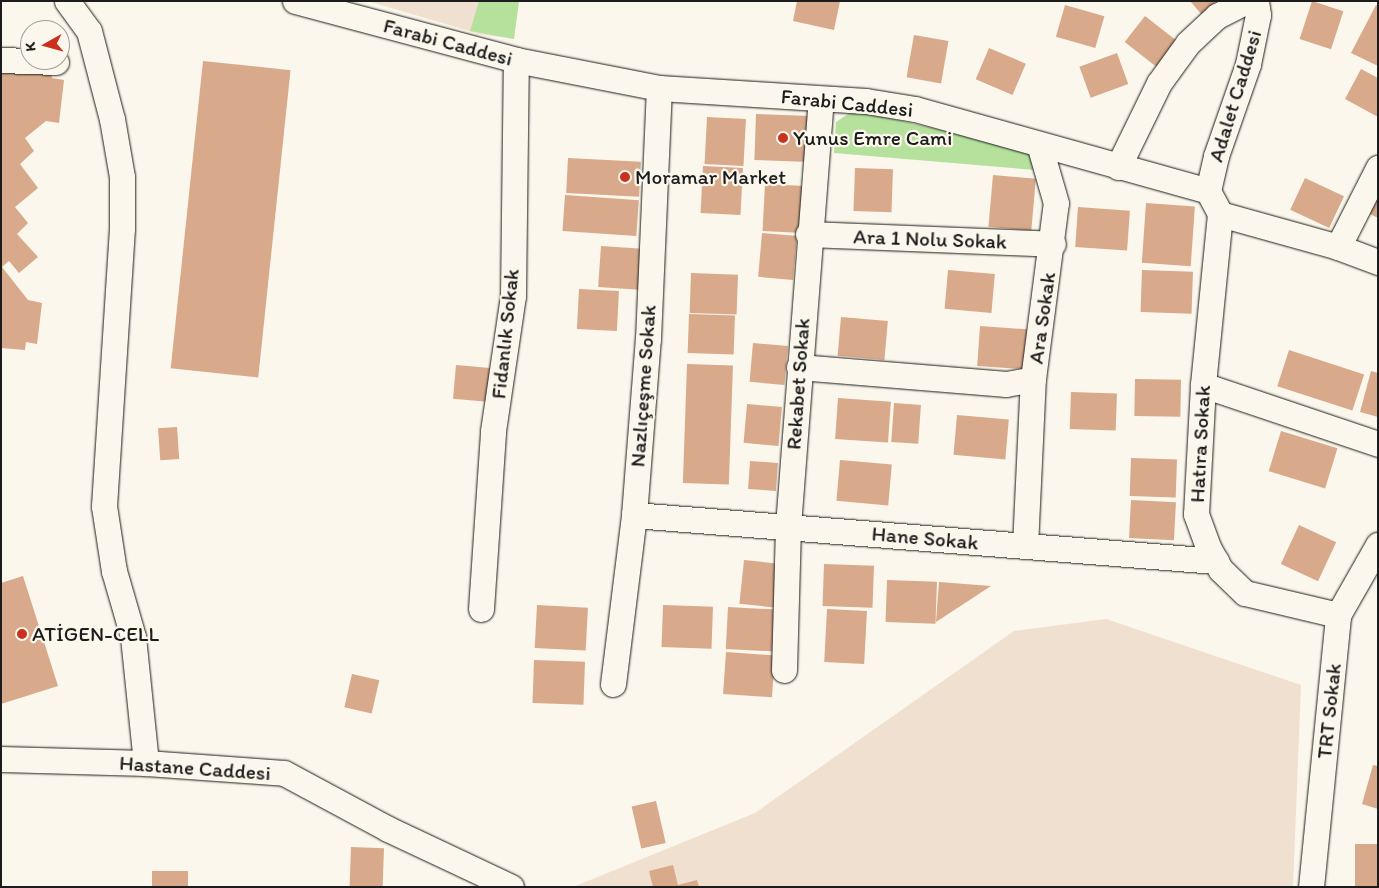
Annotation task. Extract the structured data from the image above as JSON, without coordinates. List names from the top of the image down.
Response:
{
  "streets": {
    "street": [
      "Farabi Caddesi",
      "Adalet Caddesi",
      "Ara 1 Nolu Sokak",
      "Ara Sokak",
      "Fidanlık Sokak",
      "Rekabet Sokak",
      "Nazlıçeşme Sokak",
      "Hatıra Sokak",
      "Hane Sokak",
      "TRT Sokak",
      "Hastane Caddesi"
    ]
  },
  "crossings": [
    ["Farabi Caddesi", "Adalet Caddesi"],
    ["Farabi Caddesi", "Ara Sokak"],
    ["Farabi Caddesi", "Fidanlık Sokak"],
    ["Farabi Caddesi", "Rekabet Sokak"],
    ["Farabi Caddesi", "Nazlıçeşme Sokak"],
    ["Ara 1 Nolu Sokak", "Ara Sokak"],
    ["Ara 1 Nolu Sokak", "Rekabet Sokak"],
    ["Ara Sokak", "Rekabet Sokak"],
    ["Rekabet Sokak", "Hane Sokak"],
    ["Nazlıçeşme Sokak", "Hane Sokak"],
    ["Hatıra Sokak", "Hane Sokak"],
    ["Hatıra Sokak", "TRT Sokak"]
  ],
  "places": ["Yunus Emre Cami", "Moramar Market", "ATİGEN-CELL"],
  "north": "left"
}
